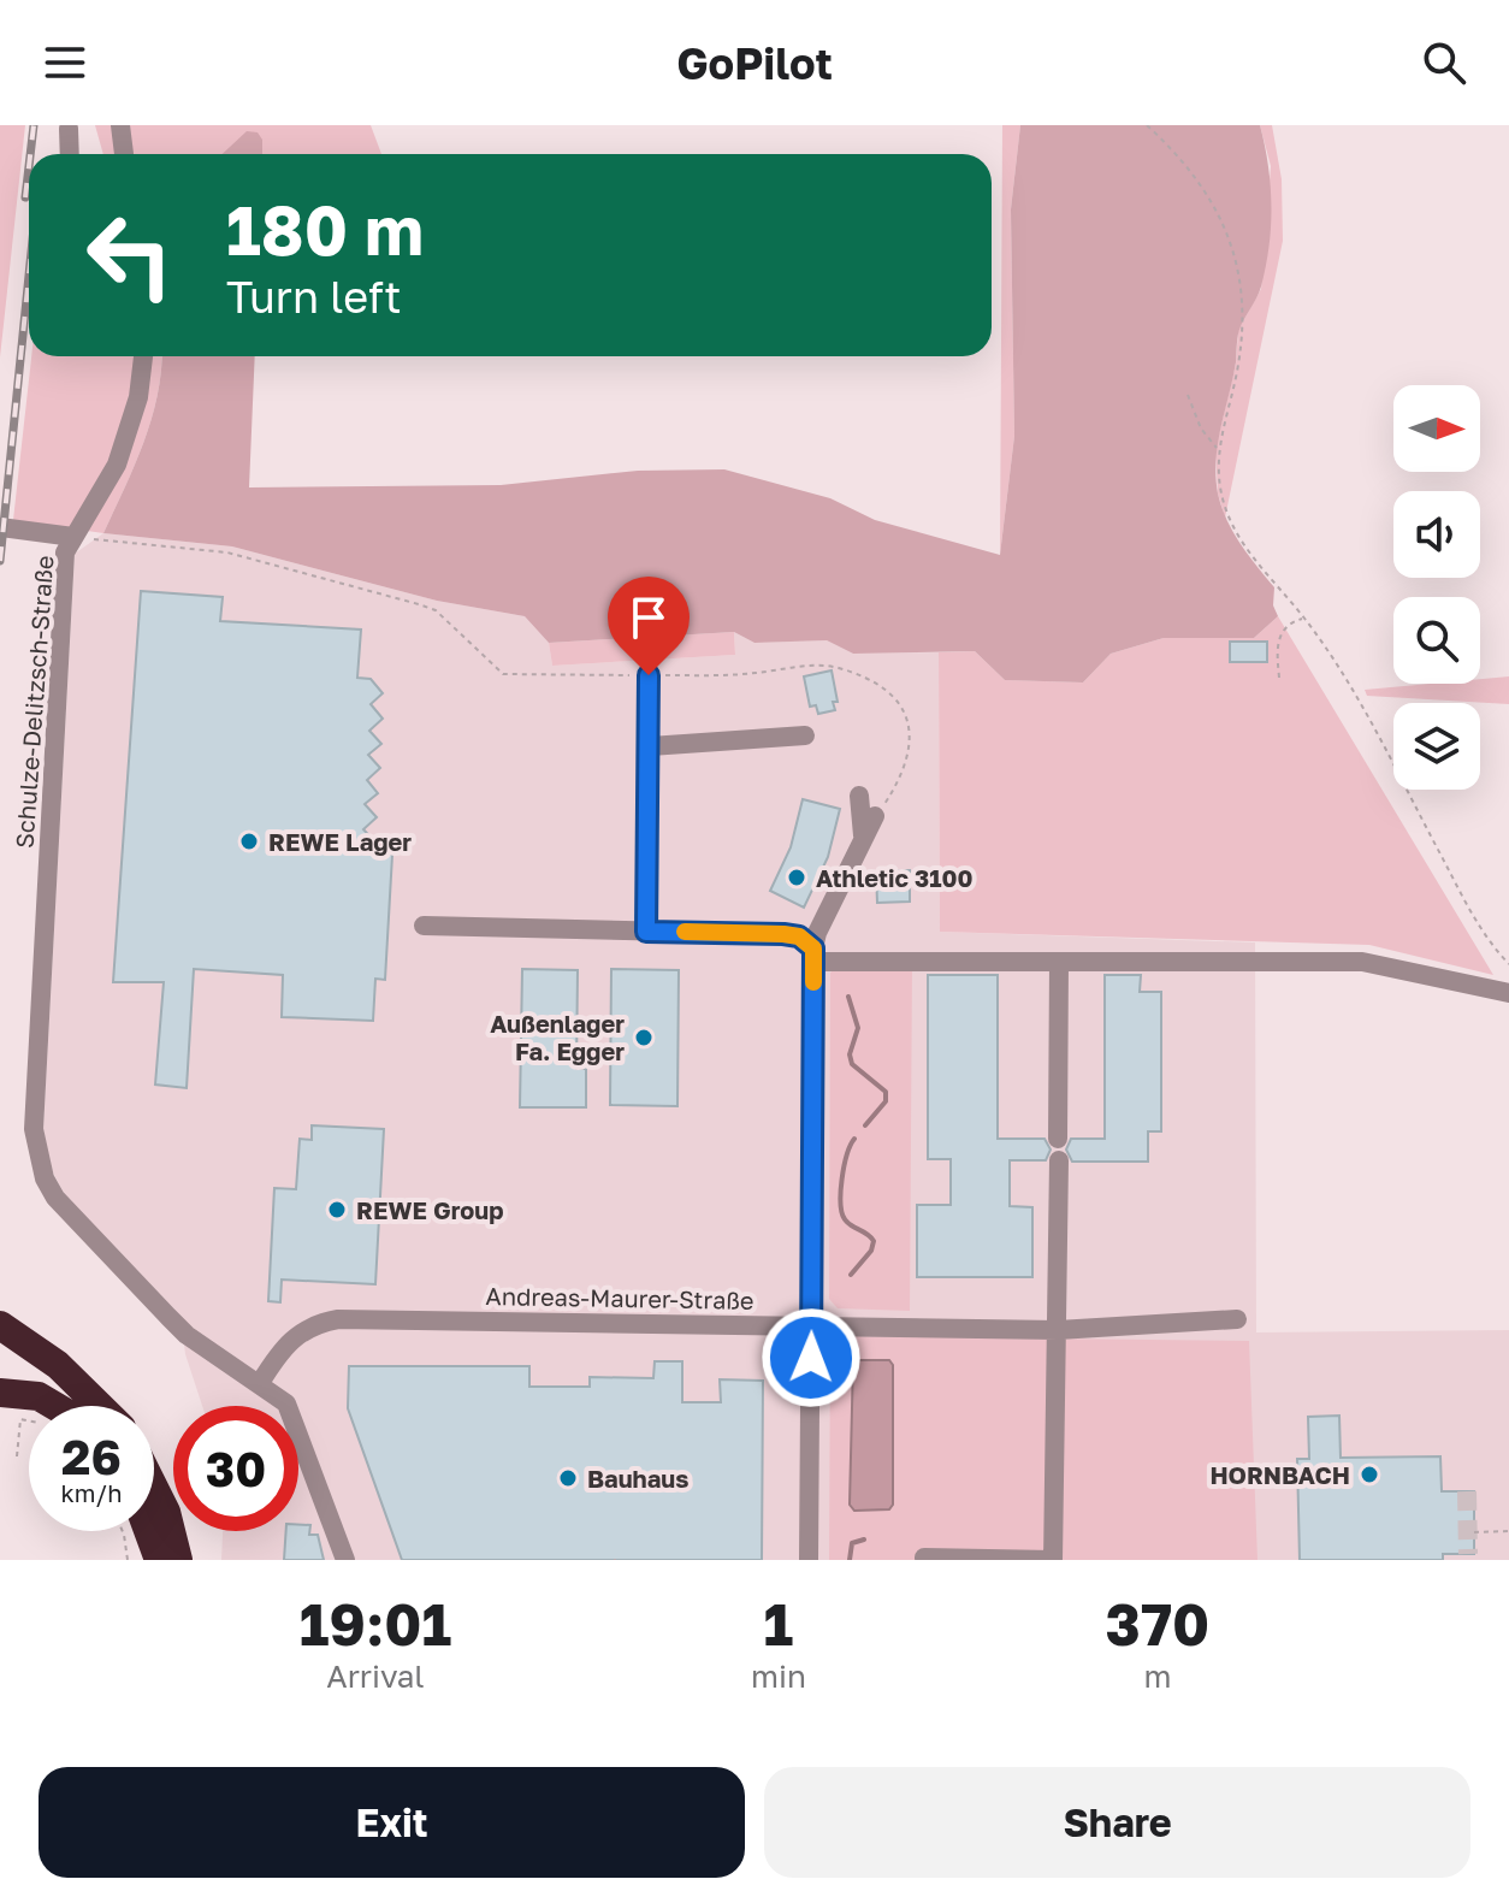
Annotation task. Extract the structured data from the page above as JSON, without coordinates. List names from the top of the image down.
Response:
{
  "streets": {
    "street": ["Schulze-Delitzsch-Straße", "Andreas-Maurer-Straße"]
  },
  "crossings": [
    ["Schulze-Delitzsch-Straße", "Andreas-Maurer-Straße"]
  ],
  "places": [
    "REWE Lager",
    "Athletic 3100",
    "Außenlager Fa. Egger",
    "REWE Group",
    "HORNBACH",
    "Bauhaus"
  ],
  "north": "right",
  "page": {
    "header": "GoPilot",
    "turn": ["180 m", "Turn left"],
    "speed": "26 km/h",
    "limit": "30",
    "eta": [
      "19:01",
      "Arrival",
      "1",
      "min",
      "370",
      "m"
    ],
    "buttons": ["Exit", "Share"]
  }
}
